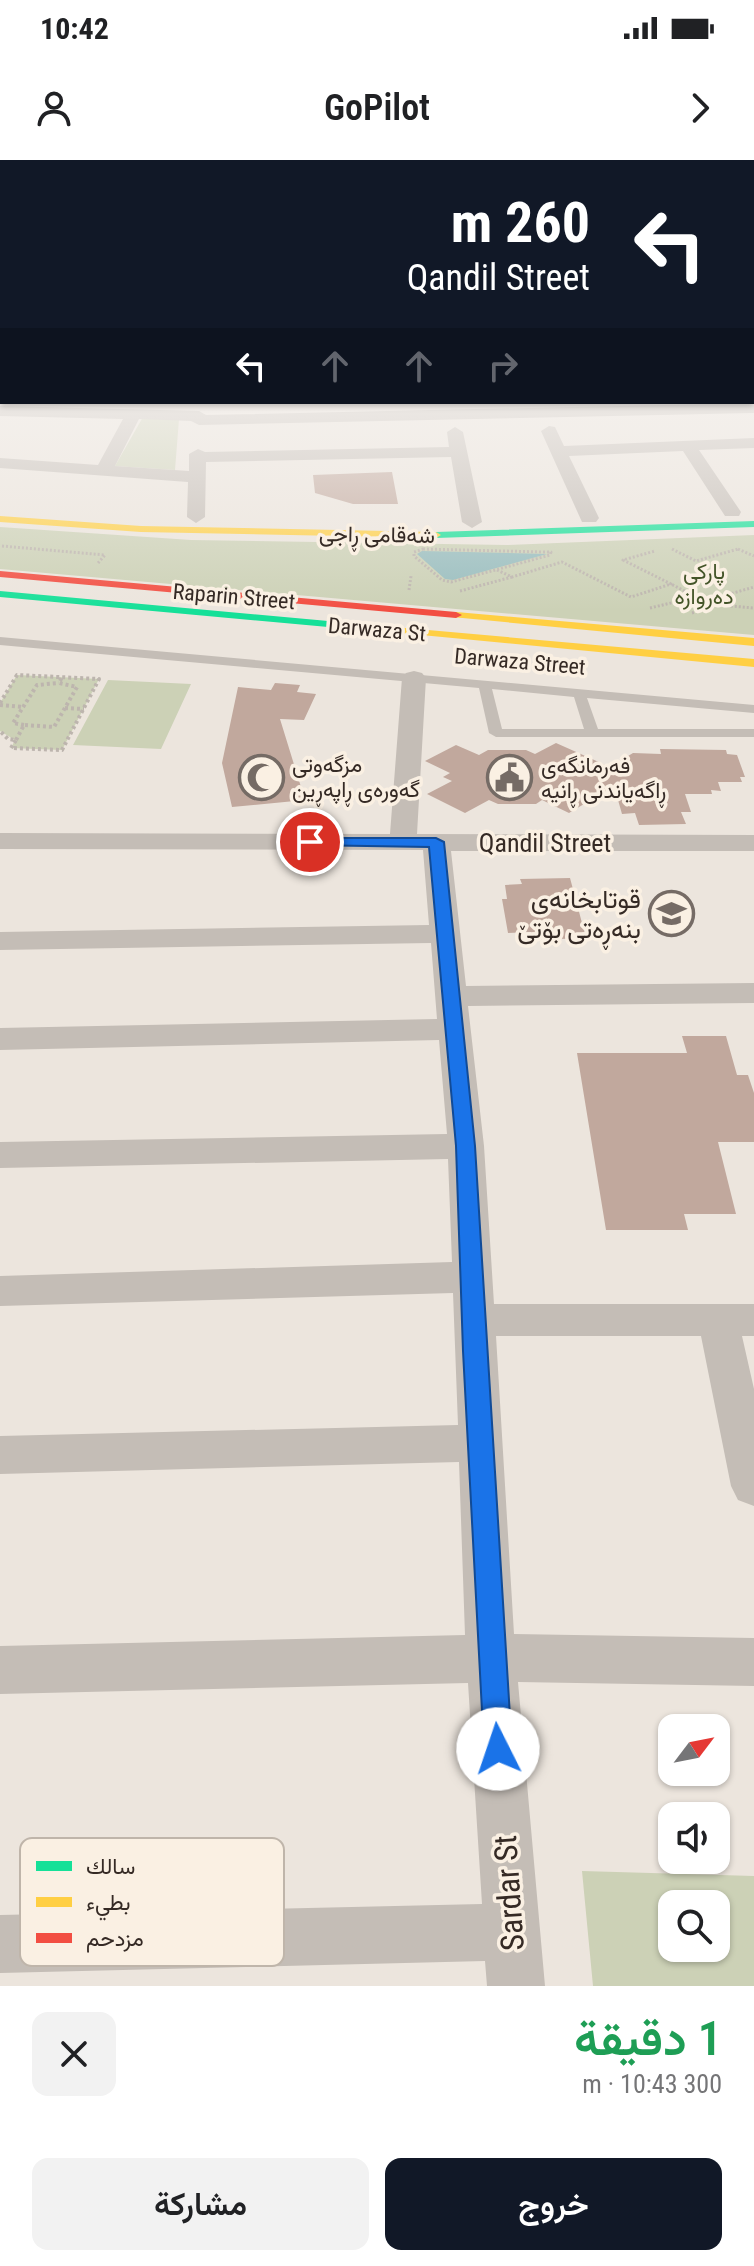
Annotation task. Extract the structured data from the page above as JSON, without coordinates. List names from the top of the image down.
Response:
{
  "streets": {
    "main road": [
      "شەقامی ڕاجی",
      "Raparin Street",
      "Darwaza St",
      "Darwaza Street"
    ],
    "street": ["Qandil Street", "Sardar St"]
  },
  "crossings": [
    ["Qandil Street", "Sardar St"]
  ],
  "parks": ["پارکی دەروازە"],
  "places": {
    "mosque": ["مزگەوتی گەورەی ڕاپەڕین"],
    "public building": ["فەرمانگەی ڕاگەیاندنی ڕانیە"],
    "school or university": ["قوتابخانەی بنەڕەتی بۆتێ"]
  },
  "legend": ["سالك", "بطيء", "مزدحم"],
  "north": "top right",
  "page": {
    "status": "10:42",
    "header": "GoPilot",
    "turn": ["260 m", "Qandil Street"],
    "heading": ["1 دقيقة", "300 m · 10:43"],
    "buttons": ["خروج", "مشاركة"]
  }
}
